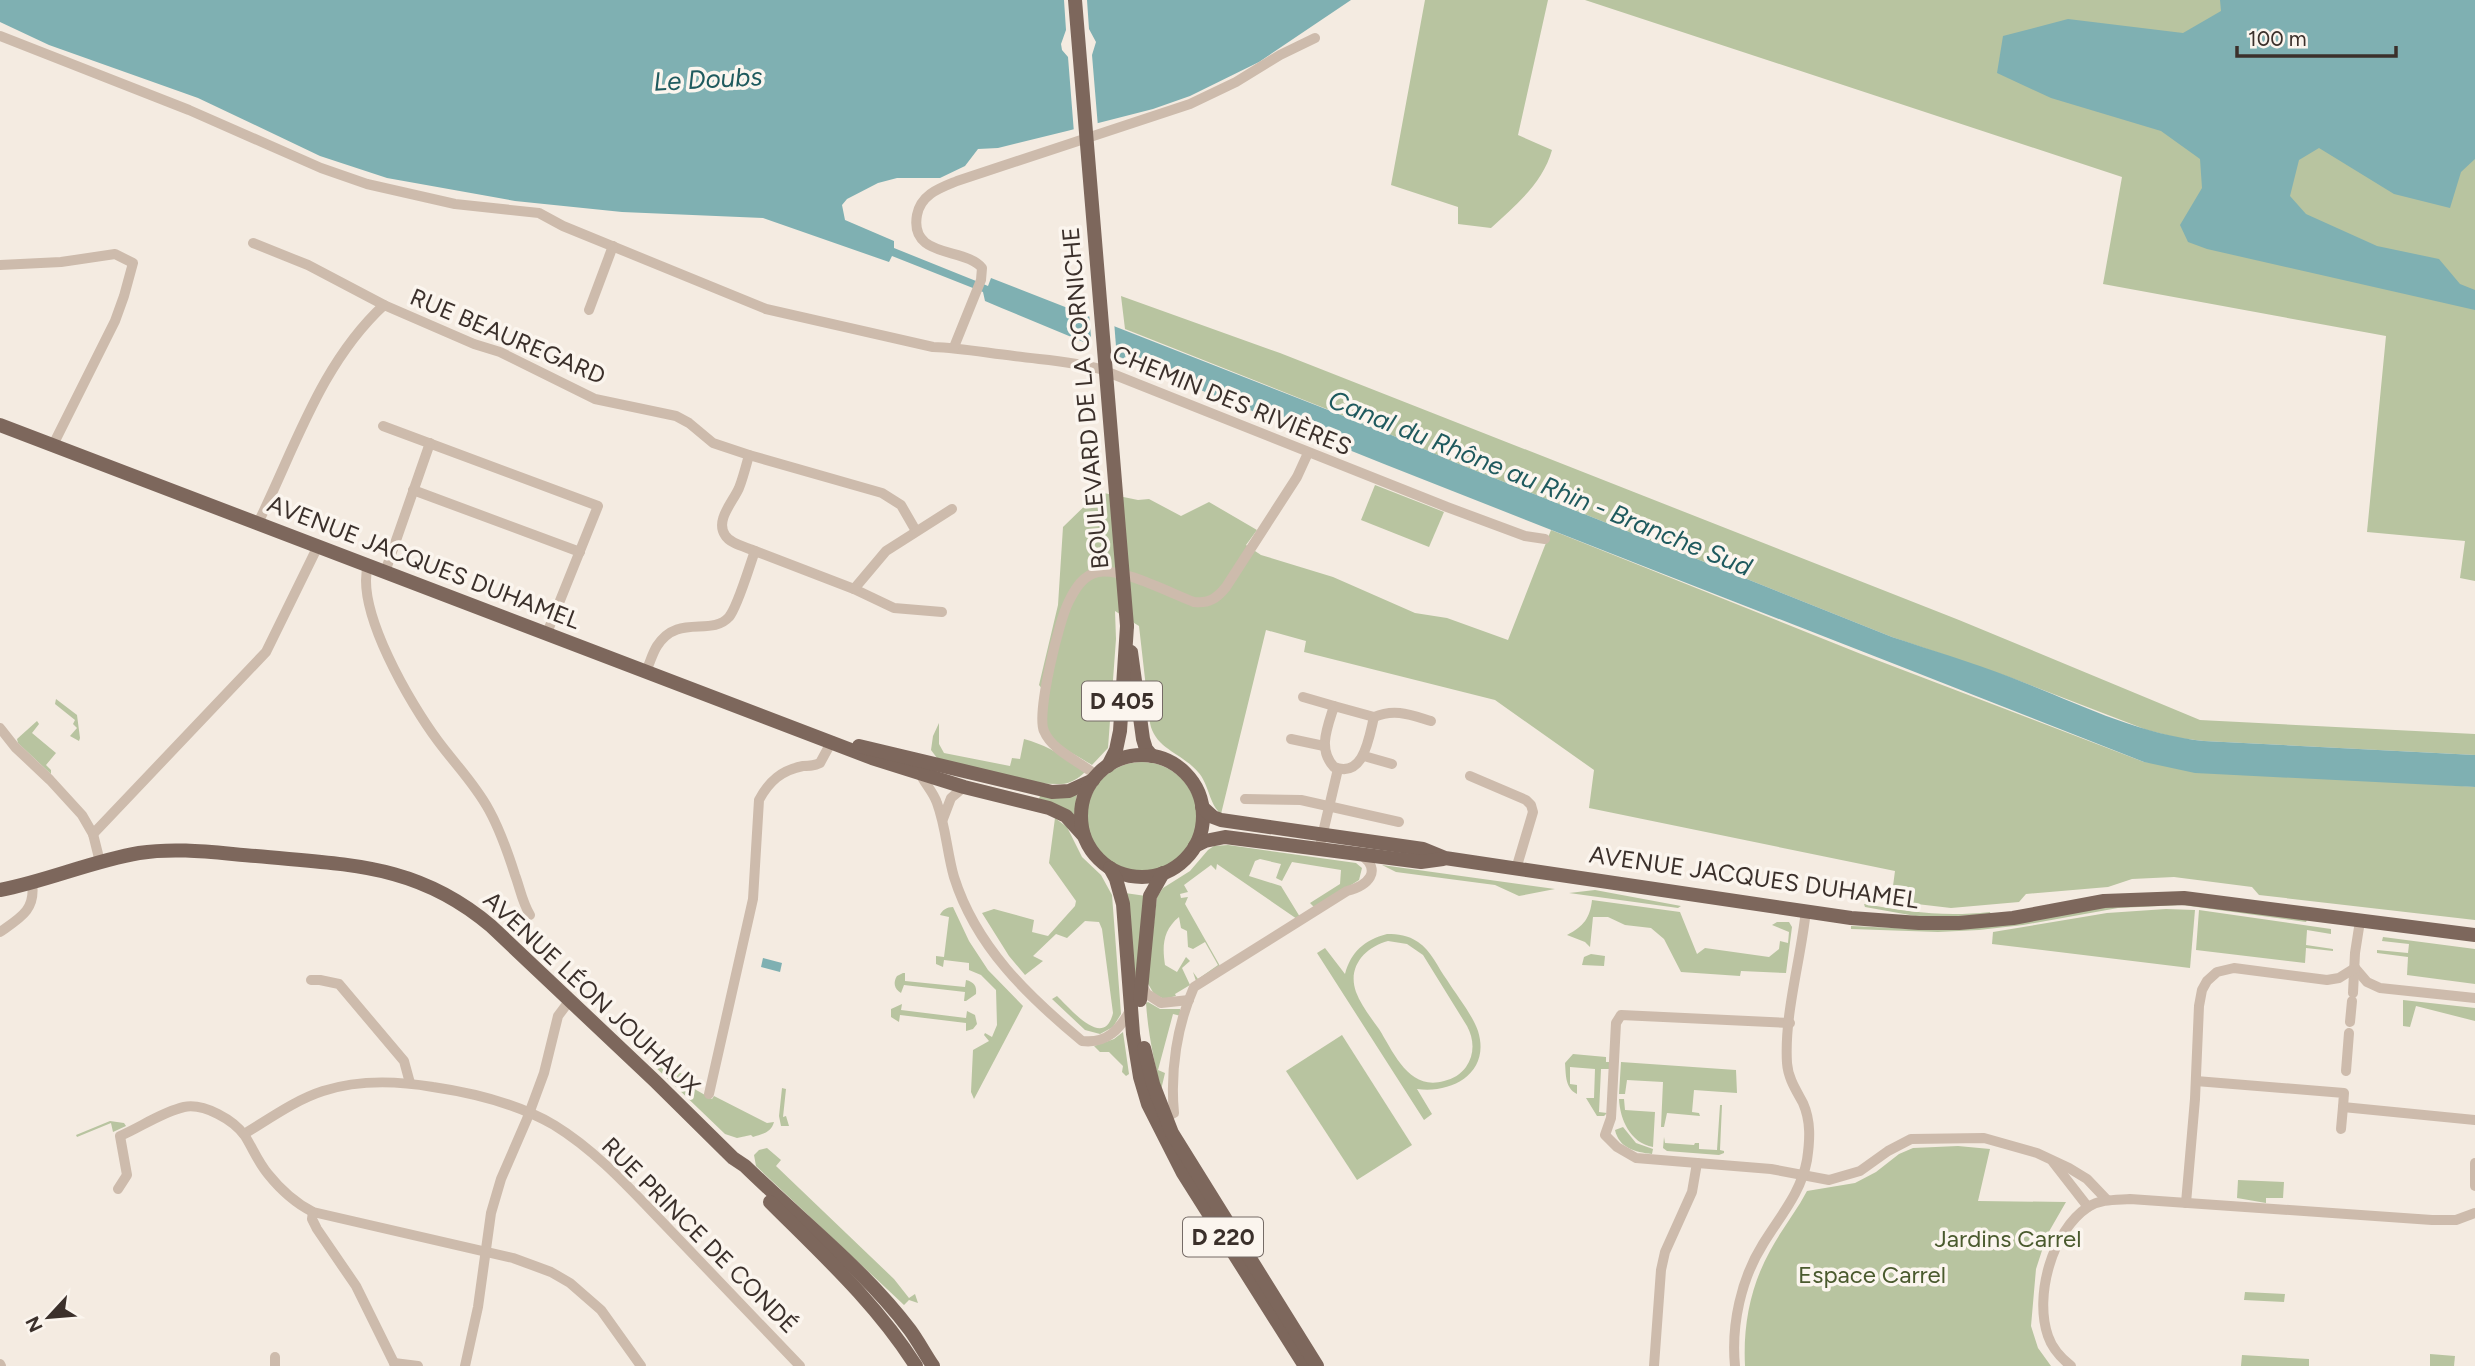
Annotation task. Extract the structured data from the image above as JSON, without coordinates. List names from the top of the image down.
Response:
{
  "streets": {
    "main road": [
      "BOULEVARD DE LA CORNICHE",
      "AVENUE JACQUES DUHAMEL",
      "D 405",
      "AVENUE LÉON JOUHAUX",
      "D 220"
    ],
    "street": ["RUE BEAUREGARD", "CHEMIN DES RIVIÈRES", "RUE PRINCE DE CONDÉ"]
  },
  "crossings": [
    ["RUE BEAUREGARD", "AVENUE JACQUES DUHAMEL"],
    ["BOULEVARD DE LA CORNICHE", "AVENUE JACQUES DUHAMEL"],
    ["BOULEVARD DE LA CORNICHE", "D 220"],
    ["AVENUE JACQUES DUHAMEL", "D 220"]
  ],
  "water": ["Le Doubs", "Canal du Rhône au Rhin - Branche Sud"],
  "parks": ["Jardins Carrel", "Espace Carrel"],
  "scale_bar": "100 m",
  "north": "bottom left"
}
